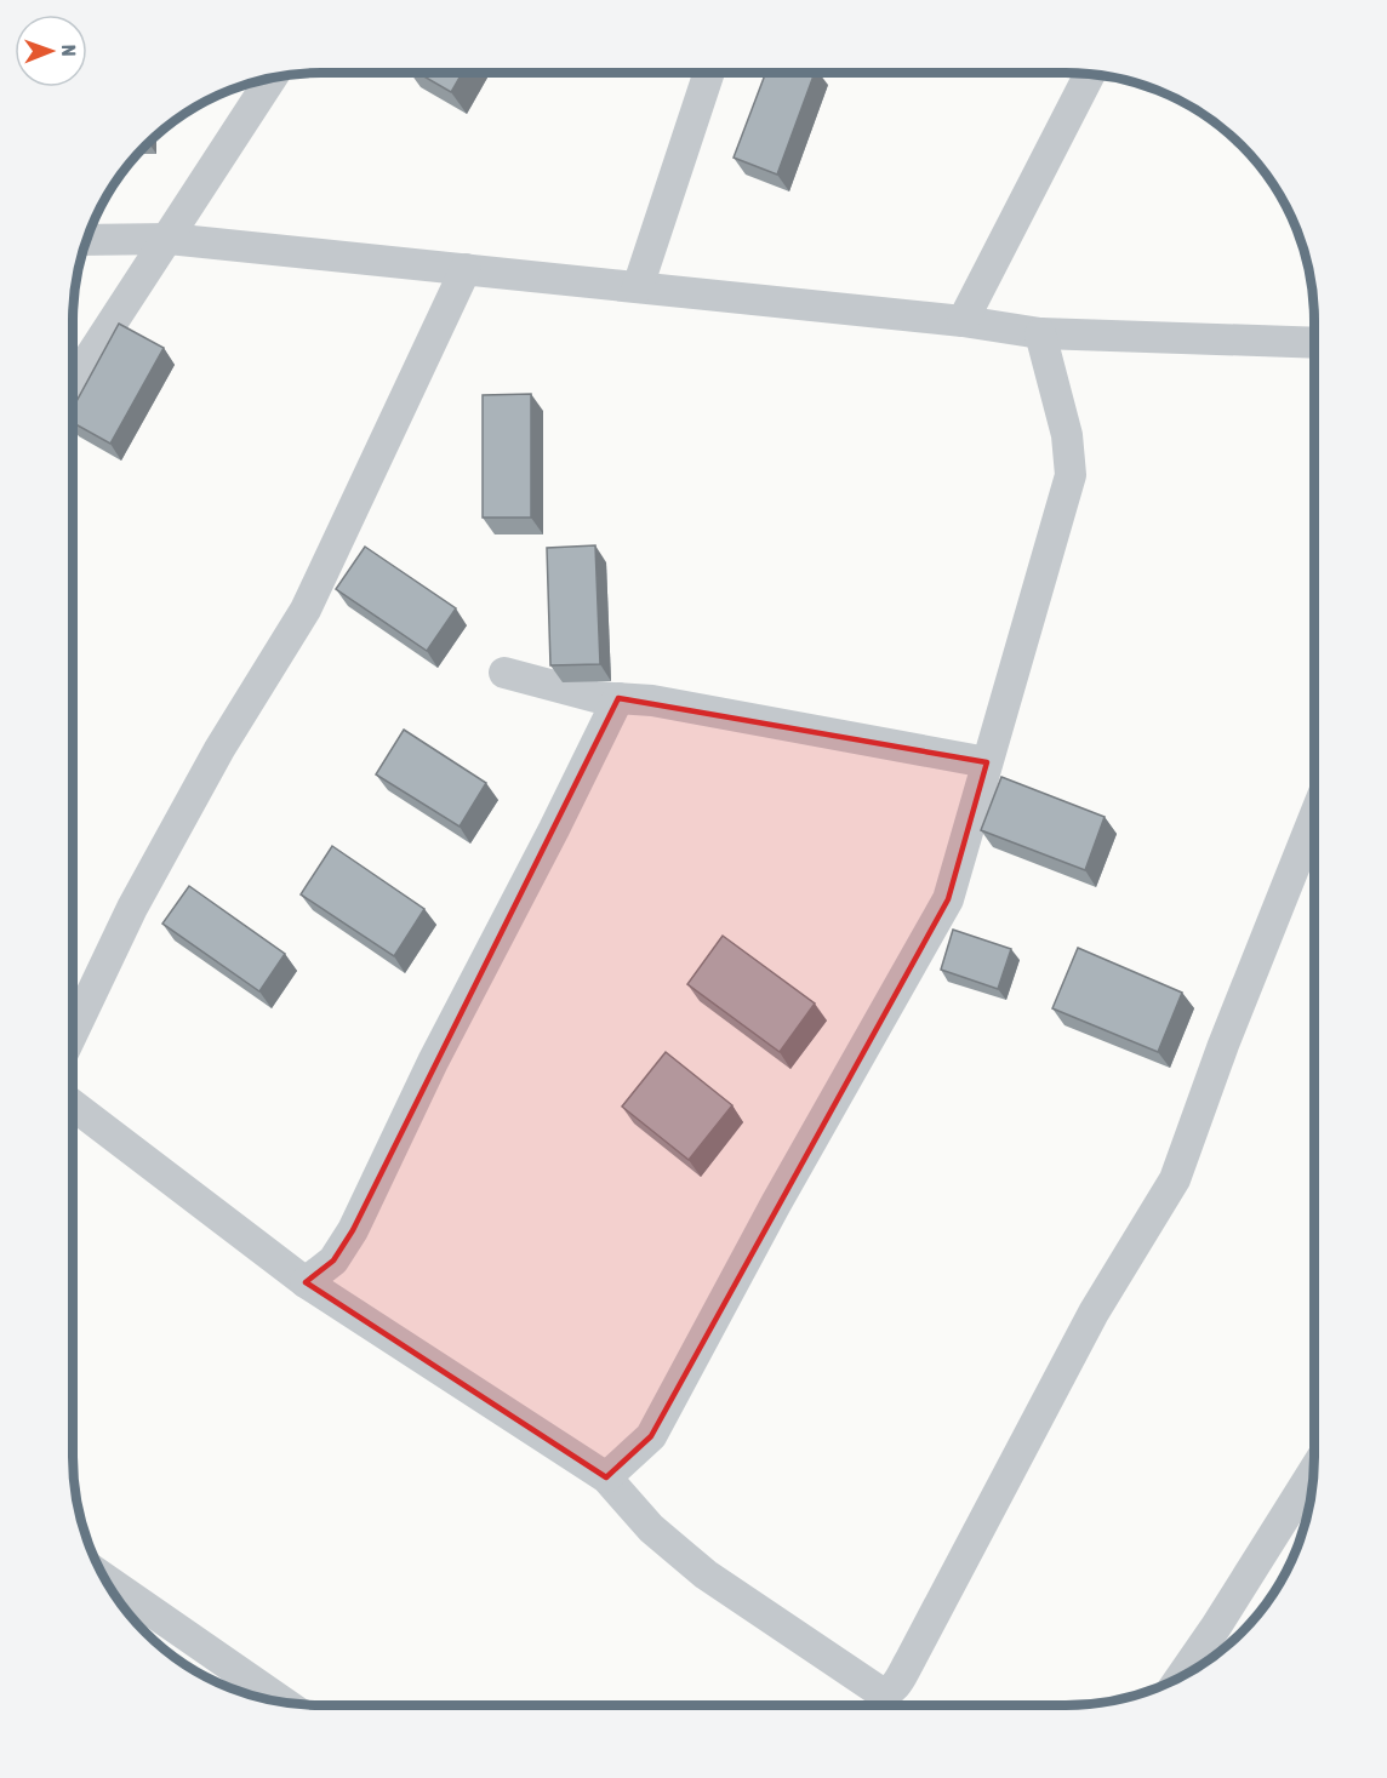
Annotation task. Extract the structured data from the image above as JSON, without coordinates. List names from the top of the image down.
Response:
{
  "north": "right"
}
